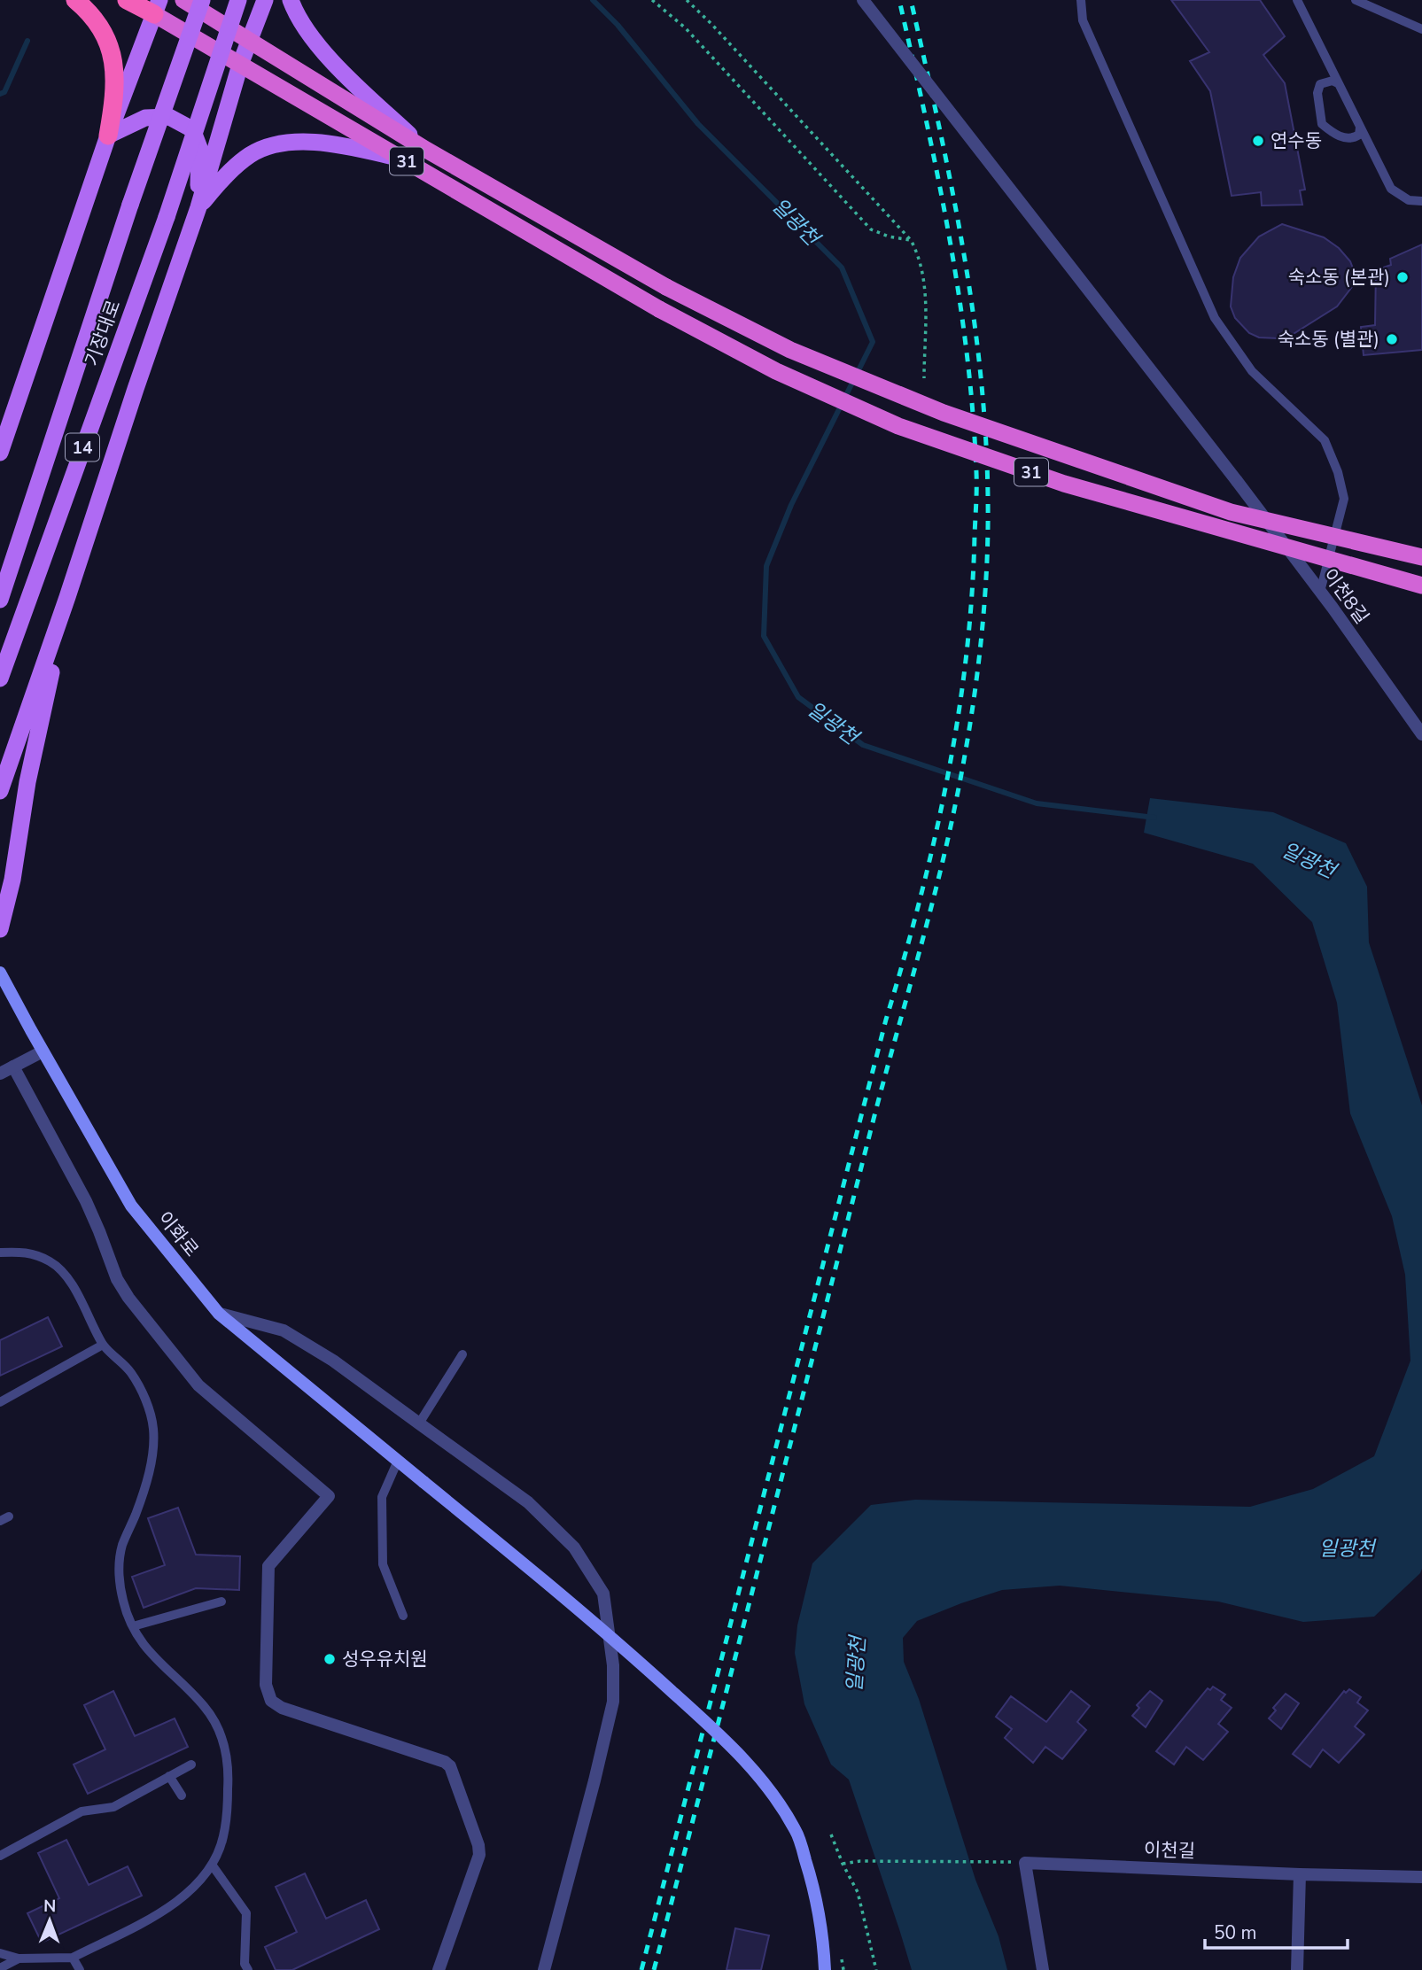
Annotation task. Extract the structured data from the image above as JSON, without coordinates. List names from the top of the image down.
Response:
{
  "streets": {
    "highway": ["31"],
    "main road": ["기장대로", "14", "이화로"],
    "street": ["이천8길", "이천길"]
  },
  "water": ["일광천"],
  "places": [
    "연수동",
    "숙소동 (본관)",
    "숙소동 (별관)",
    "성우유치원"
  ],
  "scale_bar": "50 m",
  "north": "top"
}
